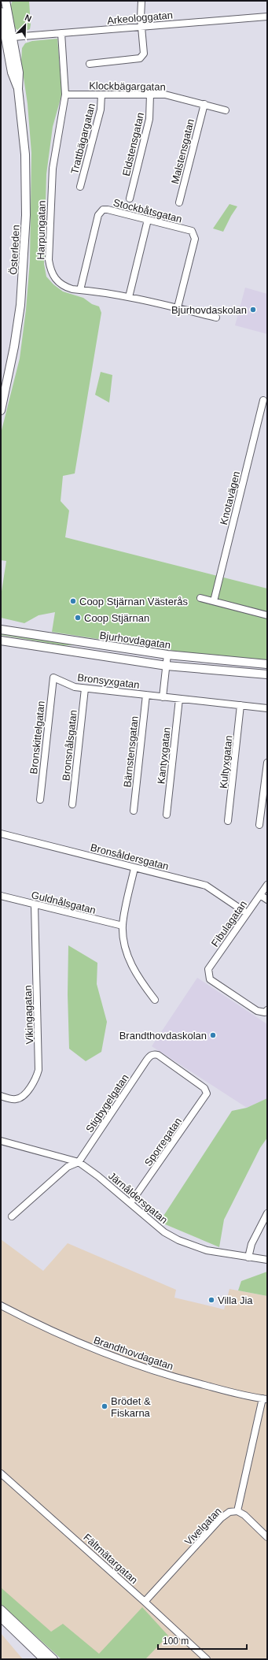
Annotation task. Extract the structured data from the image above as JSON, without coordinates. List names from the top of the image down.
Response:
{
  "streets": {
    "main road": ["Österleden", "Bjurhovdagatan"],
    "street": [
      "Arkeologgatan",
      "Klockbägargatan",
      "Trattbägargatan",
      "Eldstensgatan",
      "Malstensgatan",
      "Stockbåtsgatan",
      "Harpungatan",
      "Knotavägen",
      "Bronsyxgatan",
      "Bronskittelgatan",
      "Bronsnålsgatan",
      "Bärnstensgatan",
      "Kantyxgatan",
      "Kultyxgatan",
      "Bronsåldersgatan",
      "Guldnålsgatan",
      "Fibulagatan",
      "Vikingagatan",
      "Stigbygelgatan",
      "Sporregatan",
      "Järnåldersgatan",
      "Brandthovdagatan",
      "Vivelgatan",
      "Fältmätargatan"
    ]
  },
  "crossings": [
    ["Arkeologgatan", "Harpungatan"],
    ["Arkeologgatan", "Österleden"],
    ["Klockbägargatan", "Trattbägargatan"],
    ["Klockbägargatan", "Eldstensgatan"],
    ["Klockbägargatan", "Malstensgatan"],
    ["Klockbägargatan", "Harpungatan"],
    ["Stockbåtsgatan", "Harpungatan"],
    ["Bronsyxgatan", "Bronskittelgatan"],
    ["Bronsyxgatan", "Bronsnålsgatan"],
    ["Bronsyxgatan", "Bärnstensgatan"],
    ["Bronsyxgatan", "Kantyxgatan"],
    ["Bronsyxgatan", "Kultyxgatan"],
    ["Bronsåldersgatan", "Fibulagatan"],
    ["Guldnålsgatan", "Vikingagatan"],
    ["Stigbygelgatan", "Sporregatan"],
    ["Stigbygelgatan", "Järnåldersgatan"],
    ["Sporregatan", "Järnåldersgatan"],
    ["Brandthovdagatan", "Vivelgatan"],
    ["Vivelgatan", "Fältmätargatan"]
  ],
  "places": [
    "Bjurhovdaskolan",
    "Coop Stjärnan Västerås",
    "Coop Stjärnan",
    "Brandthovdaskolan",
    "Villa Jia",
    "Brödet & Fiskarna"
  ],
  "scale_bar": "100 m",
  "north": "top right"
}
